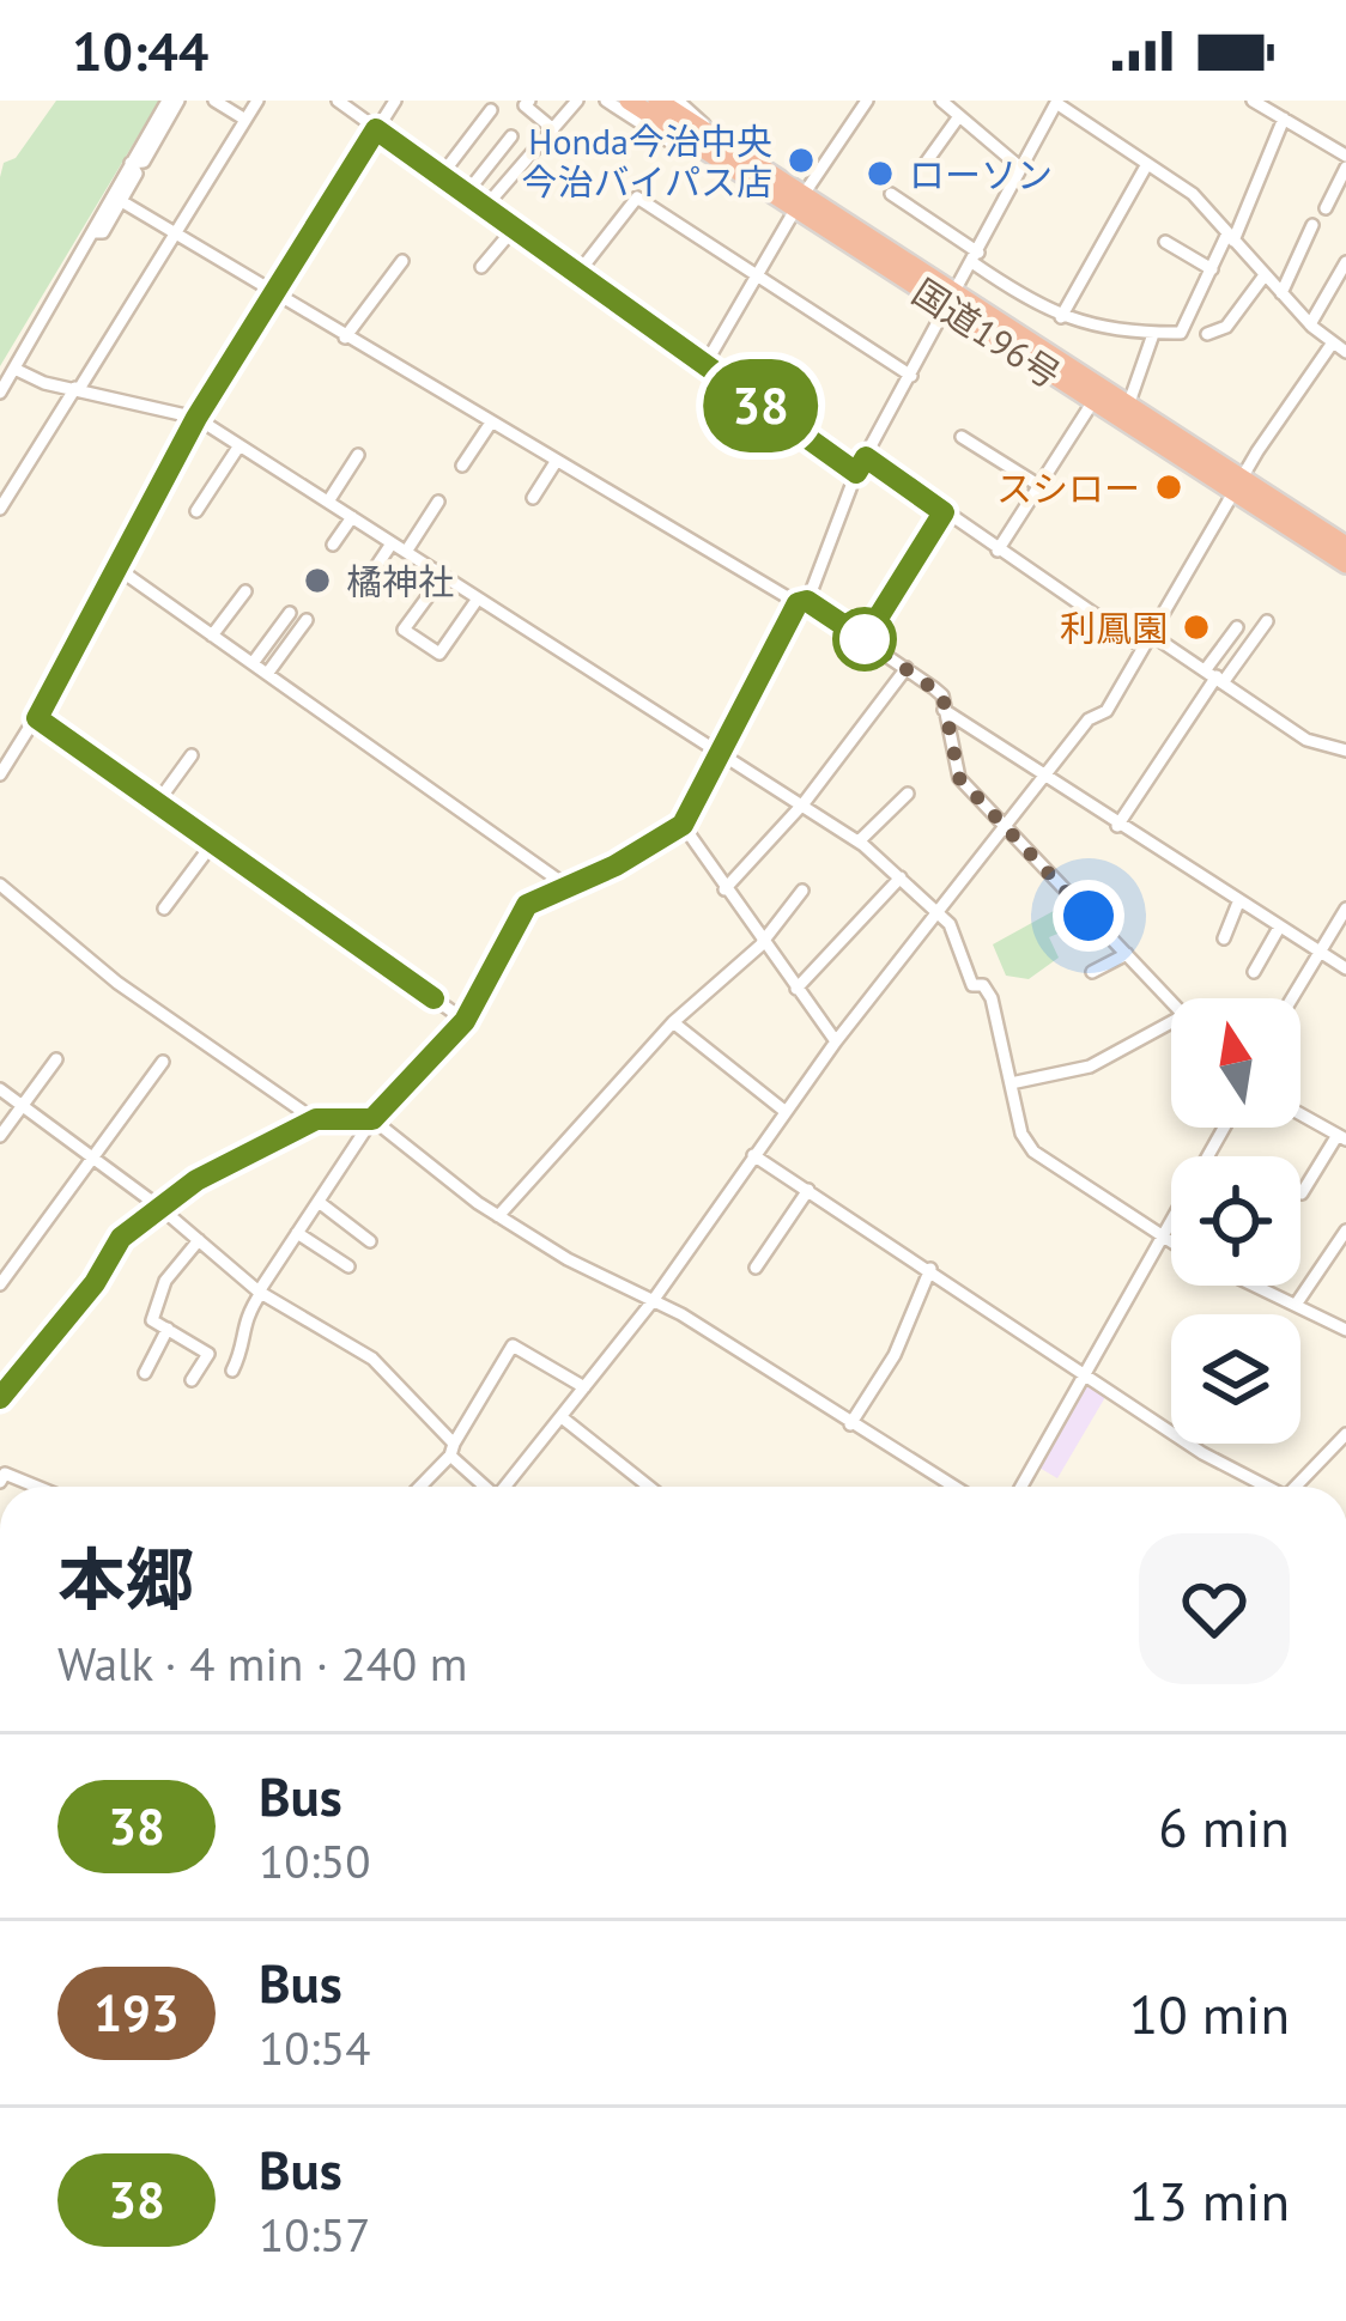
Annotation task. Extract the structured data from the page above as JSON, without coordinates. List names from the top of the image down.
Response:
{
  "streets": {
    "highway": ["国道196号"]
  },
  "places": [
    "Honda今治中央 今治バイパス店",
    "ローソン",
    "スシロー",
    "橘神社",
    "利鳳園"
  ],
  "lines": ["bus line 38"],
  "north": "top",
  "page": {
    "status": "10:44",
    "on_map": "38",
    "heading": ["本郷", "Walk · 4 min · 240 m"],
    "list": [
      {
        "mark": "38",
        "name": "Bus",
        "note": "10:50",
        "value": "6 min"
      },
      {
        "mark": "193",
        "name": "Bus",
        "note": "10:54",
        "value": "10 min"
      },
      {
        "mark": "38",
        "name": "Bus",
        "note": "10:57",
        "value": "13 min"
      }
    ]
  }
}
